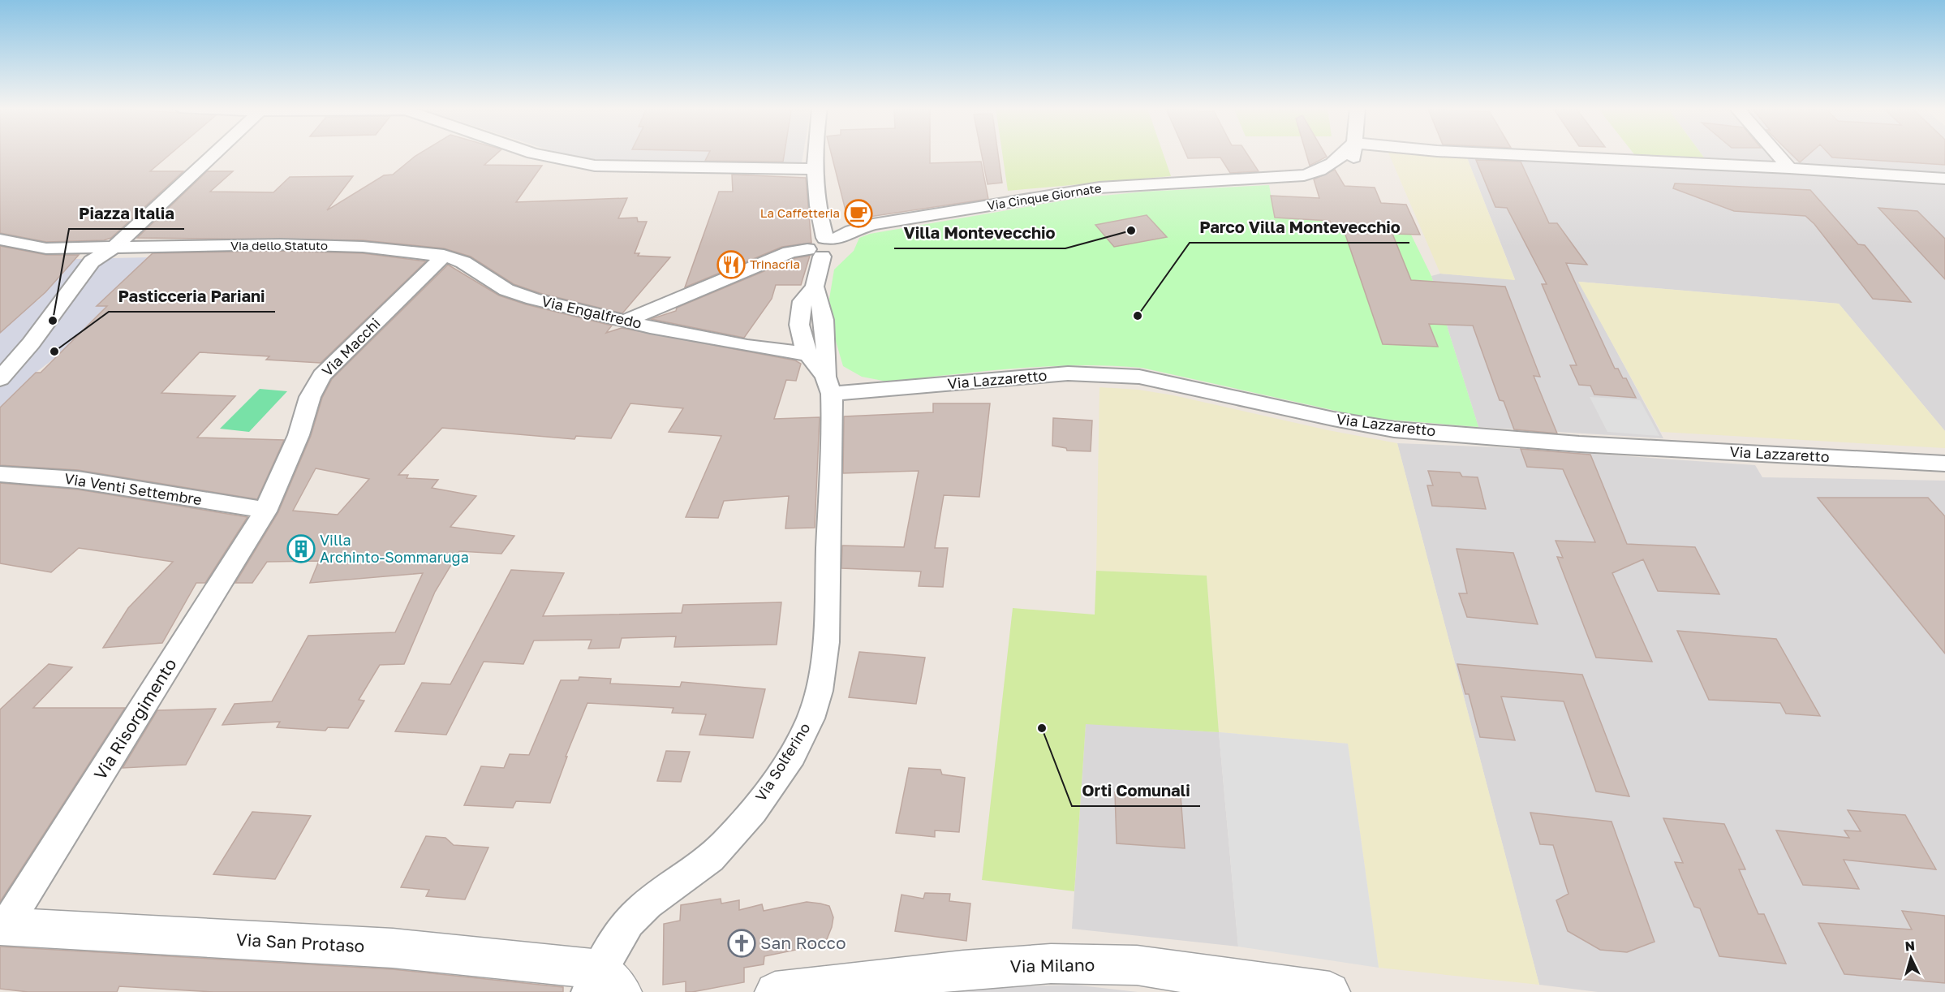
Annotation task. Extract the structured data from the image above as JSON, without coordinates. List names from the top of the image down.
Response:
{
  "streets": {
    "street": [
      "Via Cinque Giornate",
      "Via dello Statuto",
      "Via Engalfredo",
      "Via Macchi",
      "Via Lazzaretto",
      "Via Venti Settembre",
      "Via Risorgimento",
      "Via Solferino",
      "Via San Protaso",
      "Via Milano"
    ]
  },
  "crossings": [
    ["Via Cinque Giornate", "Via Solferino"],
    ["Via dello Statuto", "Via Engalfredo"],
    ["Via dello Statuto", "Via Macchi"],
    ["Via Engalfredo", "Via Macchi"],
    ["Via Engalfredo", "Via Solferino"],
    ["Via Macchi", "Via Venti Settembre"],
    ["Via Macchi", "Via Risorgimento"],
    ["Via Lazzaretto", "Via Solferino"],
    ["Via Venti Settembre", "Via Risorgimento"],
    ["Via Risorgimento", "Via San Protaso"],
    ["Via Solferino", "Via San Protaso"]
  ],
  "places": {
    "cafe": ["La Caffetteria"],
    "other": [
      "Villa Montevecchio",
      "Parco Villa Montevecchio",
      "Piazza Italia",
      "Pasticceria Pariani",
      "Orti Comunali"
    ],
    "restaurant": ["Trinacria"],
    "building": ["Villa Archinto-Sommaruga"],
    "church": ["San Rocco"]
  },
  "north": "top"
}
